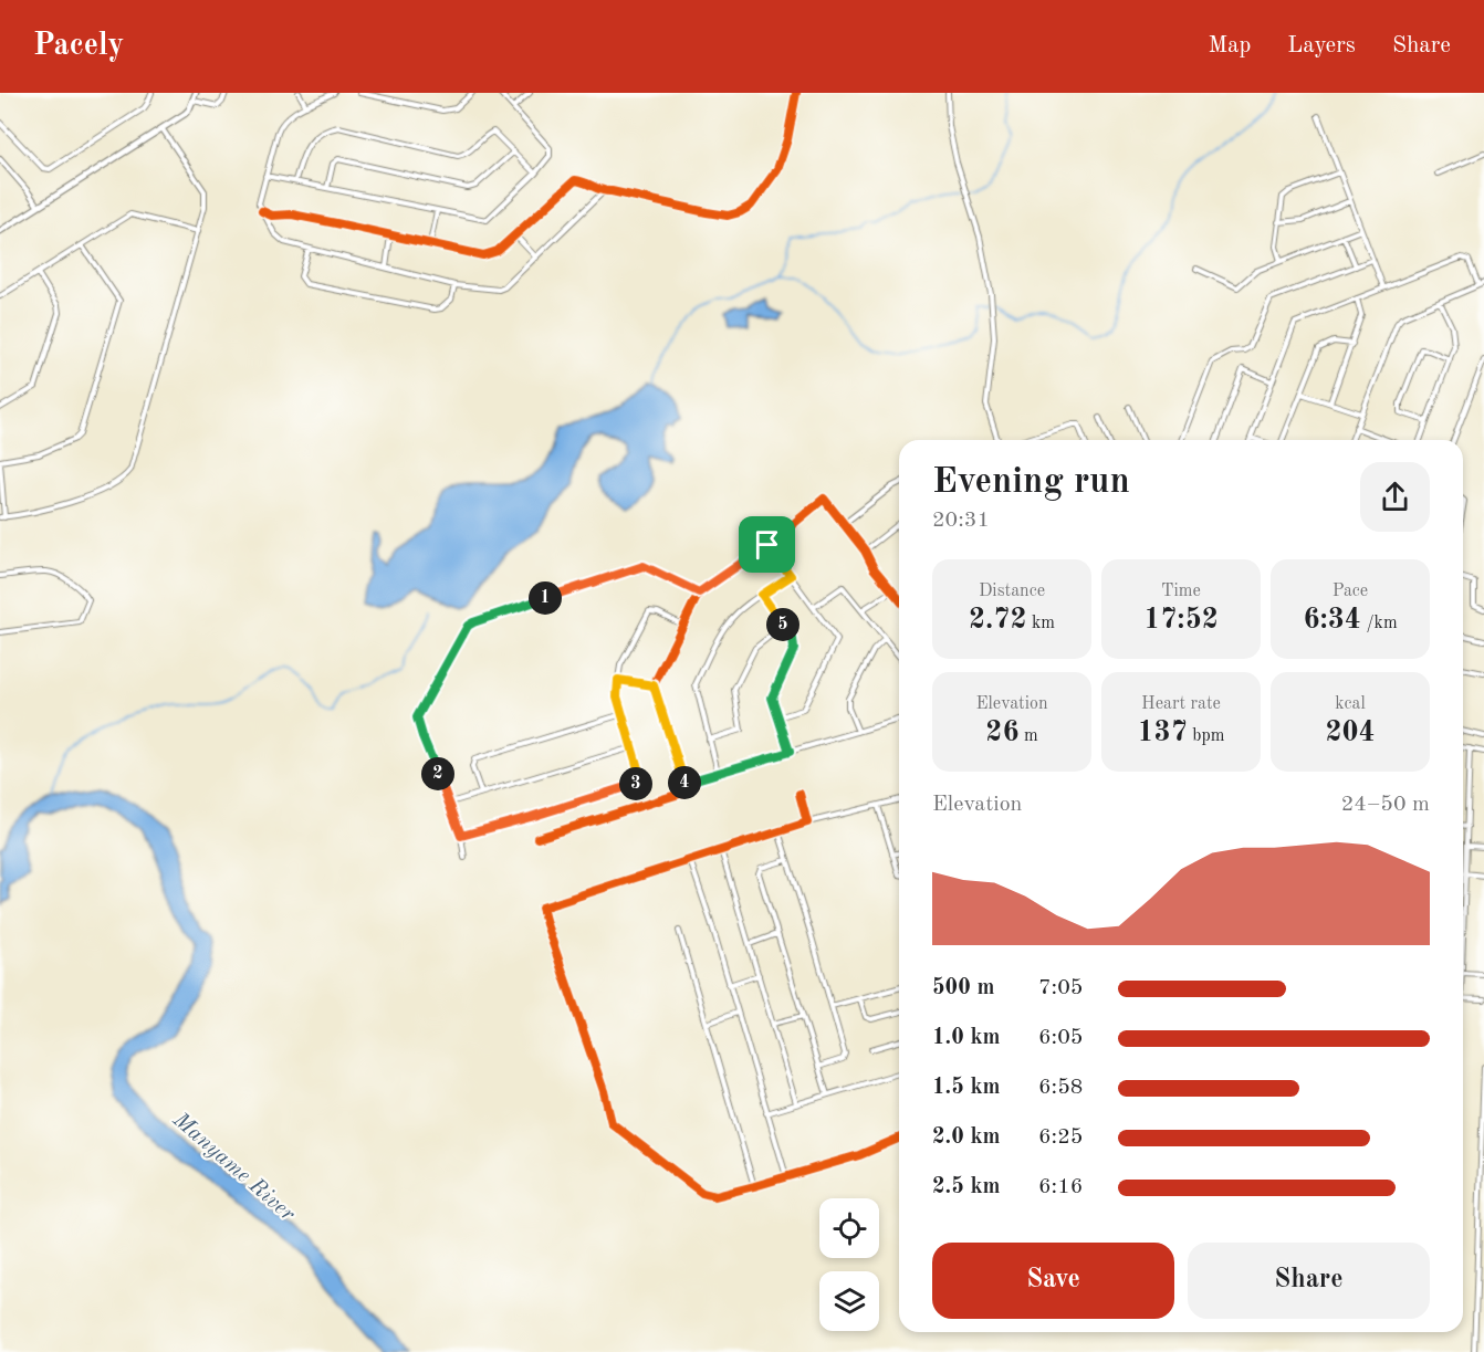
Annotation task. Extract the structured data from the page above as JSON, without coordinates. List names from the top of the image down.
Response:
{
  "water": ["Manyame River"],
  "page": {
    "header": "Pacely",
    "nav": ["Map", "Layers", "Share"],
    "heading": ["Evening run", "20:31"],
    "stats": [
      ["Distance", "2.72 km"],
      ["Time", "17:52"],
      ["Pace", "6:34 /km"],
      ["Elevation", "26 m"],
      ["Heart rate", "137 bpm"],
      ["kcal", "204"]
    ],
    "pins": [
      "1",
      "5",
      "2",
      "4",
      "3"
    ],
    "chart": ["Elevation", "24–50 m"],
    "list": [
      {
        "name": "500 m",
        "note": "7:05"
      },
      {
        "name": "1.0 km",
        "note": "6:05"
      },
      {
        "name": "1.5 km",
        "note": "6:58"
      },
      {
        "name": "2.0 km",
        "note": "6:25"
      },
      {
        "name": "2.5 km",
        "note": "6:16"
      }
    ],
    "buttons": ["Save", "Share"]
  }
}
